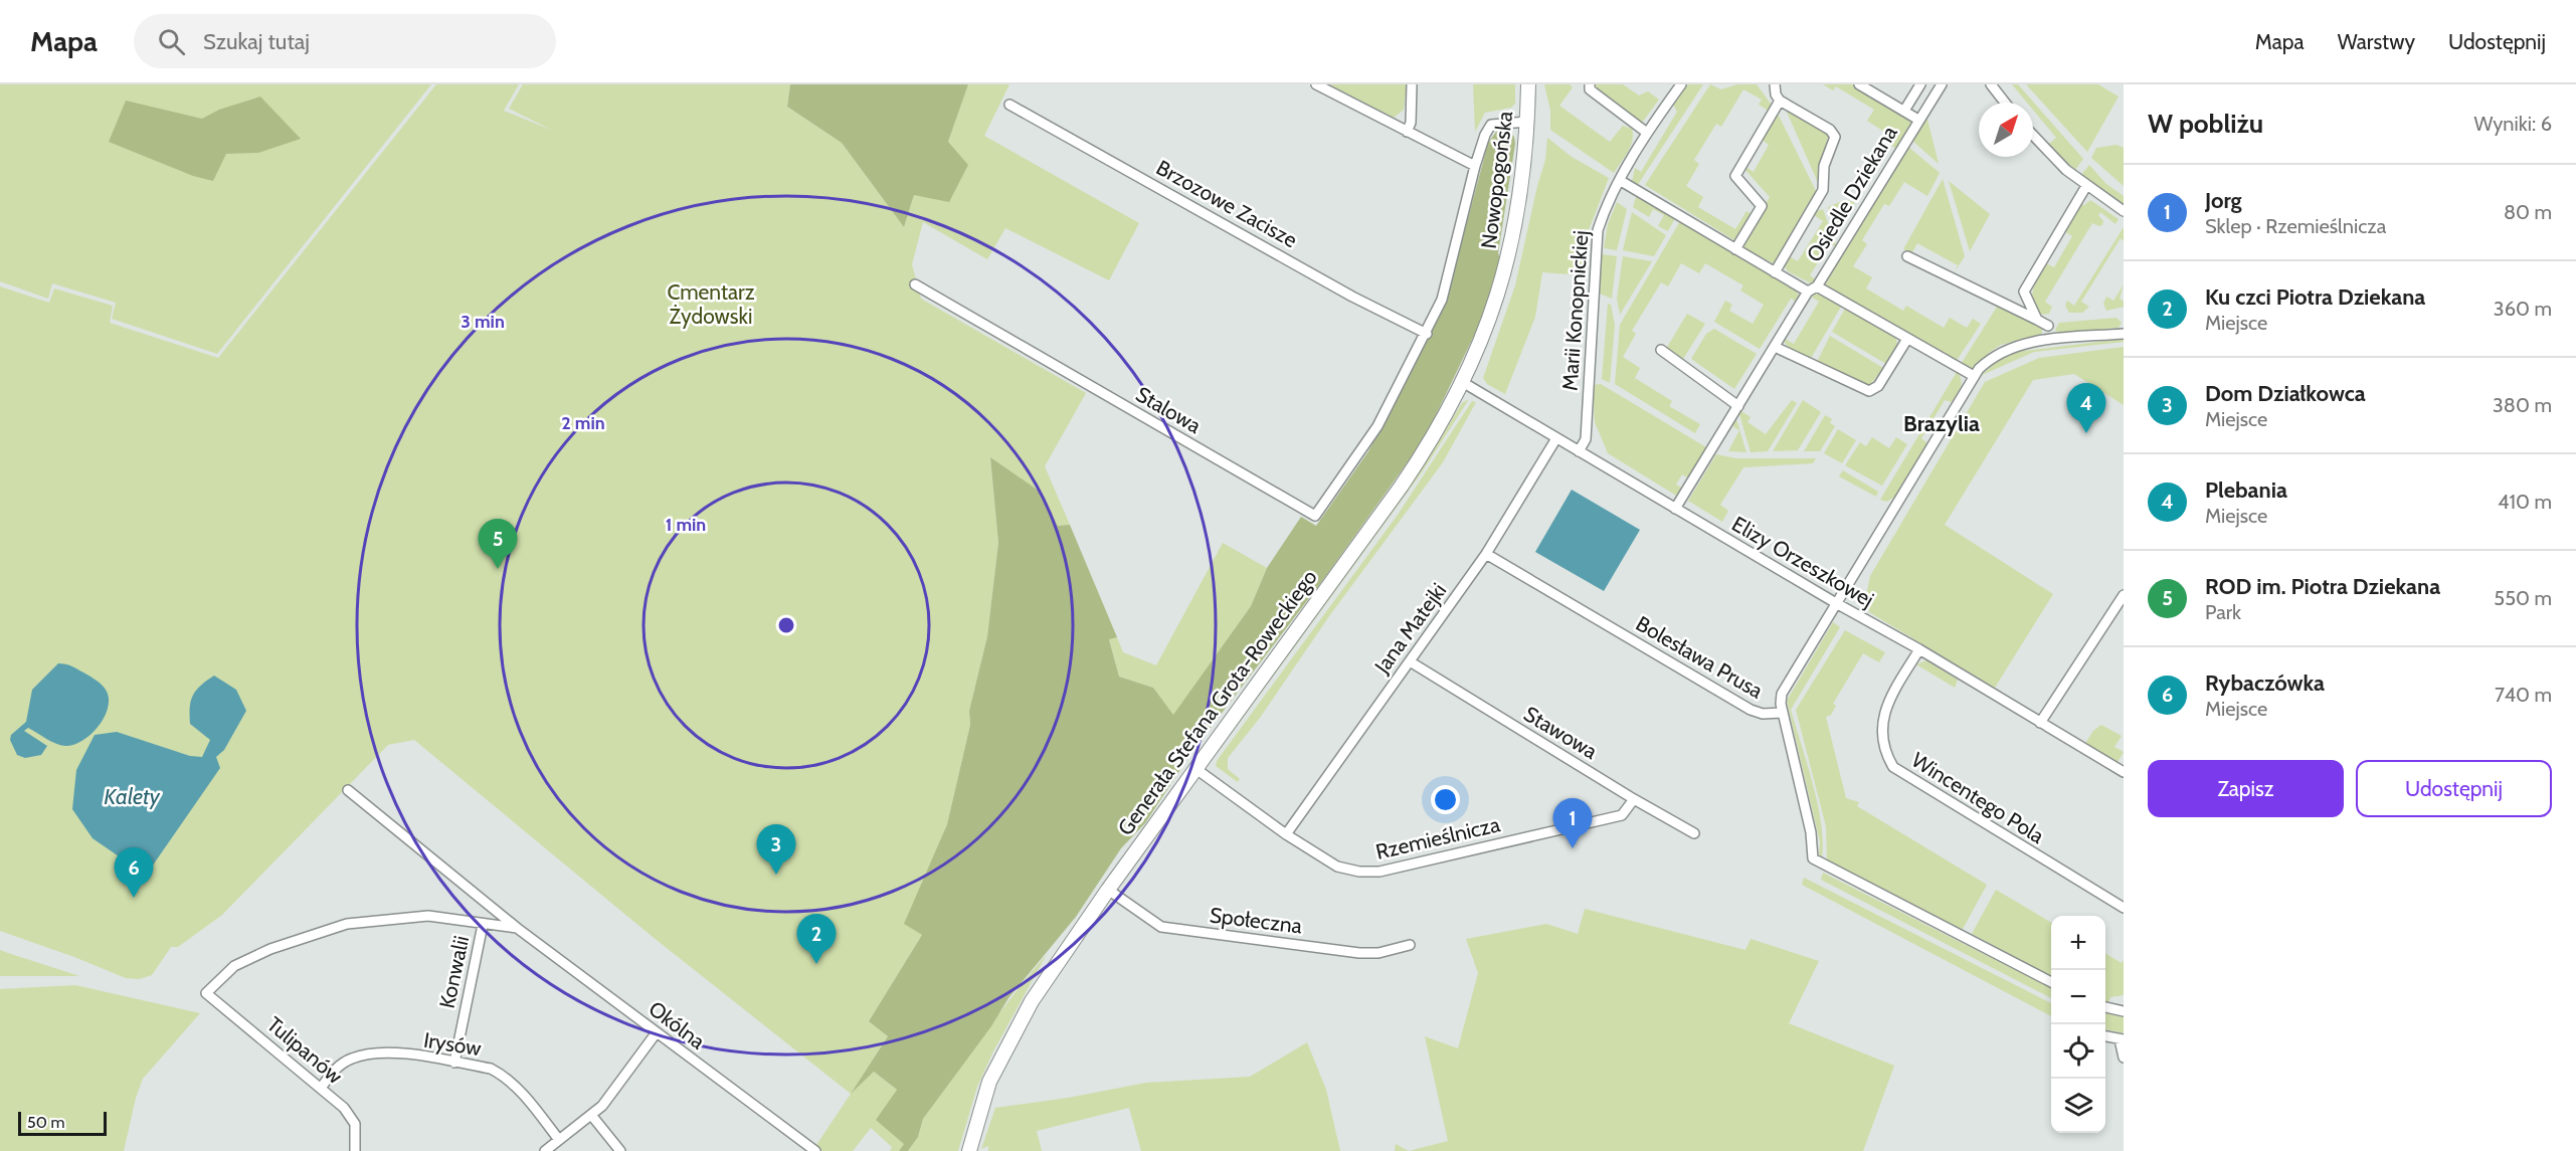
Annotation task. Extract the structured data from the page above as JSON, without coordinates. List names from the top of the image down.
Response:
{
  "streets": {
    "street": [
      "Nowopogońska",
      "Osiedle Dziekana",
      "Brzozowe Zacisze",
      "Marii Konopnickiej",
      "Stalowa",
      "Elizy Orzeszkowej",
      "Jana Matejki",
      "Bolesława Prusa",
      "Generała Stefana Grota-Roweckiego",
      "Stawowa",
      "Wincentego Pola",
      "Rzemieślnicza",
      "Społeczna",
      "Konwalii",
      "Okólna",
      "Irysów",
      "Tulipanów"
    ]
  },
  "crossings": [
    ["Nowopogońska", "Generała Stefana Grota-Roweckiego"],
    ["Osiedle Dziekana", "Marii Konopnickiej"],
    ["Osiedle Dziekana", "Elizy Orzeszkowej"],
    ["Brzozowe Zacisze", "Stalowa"],
    ["Marii Konopnickiej", "Elizy Orzeszkowej"],
    ["Elizy Orzeszkowej", "Jana Matejki"],
    ["Elizy Orzeszkowej", "Generała Stefana Grota-Roweckiego"],
    ["Elizy Orzeszkowej", "Wincentego Pola"],
    ["Jana Matejki", "Bolesława Prusa"],
    ["Jana Matejki", "Stawowa"],
    ["Jana Matejki", "Rzemieślnicza"],
    ["Generała Stefana Grota-Roweckiego", "Rzemieślnicza"],
    ["Generała Stefana Grota-Roweckiego", "Społeczna"],
    ["Stawowa", "Rzemieślnicza"],
    ["Konwalii", "Irysów"],
    ["Konwalii", "Tulipanów"],
    ["Irysów", "Tulipanów"]
  ],
  "districts": ["Brazylia"],
  "water": ["Kalety"],
  "parks": ["Cmentarz Żydowski"],
  "scale_bar": "50 m",
  "north": "top right",
  "page": {
    "header": "Mapa",
    "search": "Szukaj tutaj",
    "nav": ["Mapa", "Warstwy", "Udostępnij"],
    "heading": ["W pobliżu", "Wyniki: 6"],
    "list": [
      {
        "mark": "1",
        "name": "Jorg",
        "note": "Sklep · Rzemieślnicza",
        "value": "80 m"
      },
      {
        "mark": "2",
        "name": "Ku czci Piotra Dziekana",
        "note": "Miejsce",
        "value": "360 m"
      },
      {
        "mark": "3",
        "name": "Dom Działkowca",
        "note": "Miejsce",
        "value": "380 m"
      },
      {
        "mark": "4",
        "name": "Plebania",
        "note": "Miejsce",
        "value": "410 m"
      },
      {
        "mark": "5",
        "name": "ROD im. Piotra Dziekana",
        "note": "Park",
        "value": "550 m"
      },
      {
        "mark": "6",
        "name": "Rybaczówka",
        "note": "Miejsce",
        "value": "740 m"
      }
    ],
    "pins": [
      "4",
      "5",
      "1",
      "3",
      "6",
      "2"
    ],
    "buttons": ["Zapisz", "Udostępnij"],
    "map_buttons": ["+", "−"],
    "scale": "50 m"
  },
  "rings": ["3 min", "2 min", "1 min"]
}
